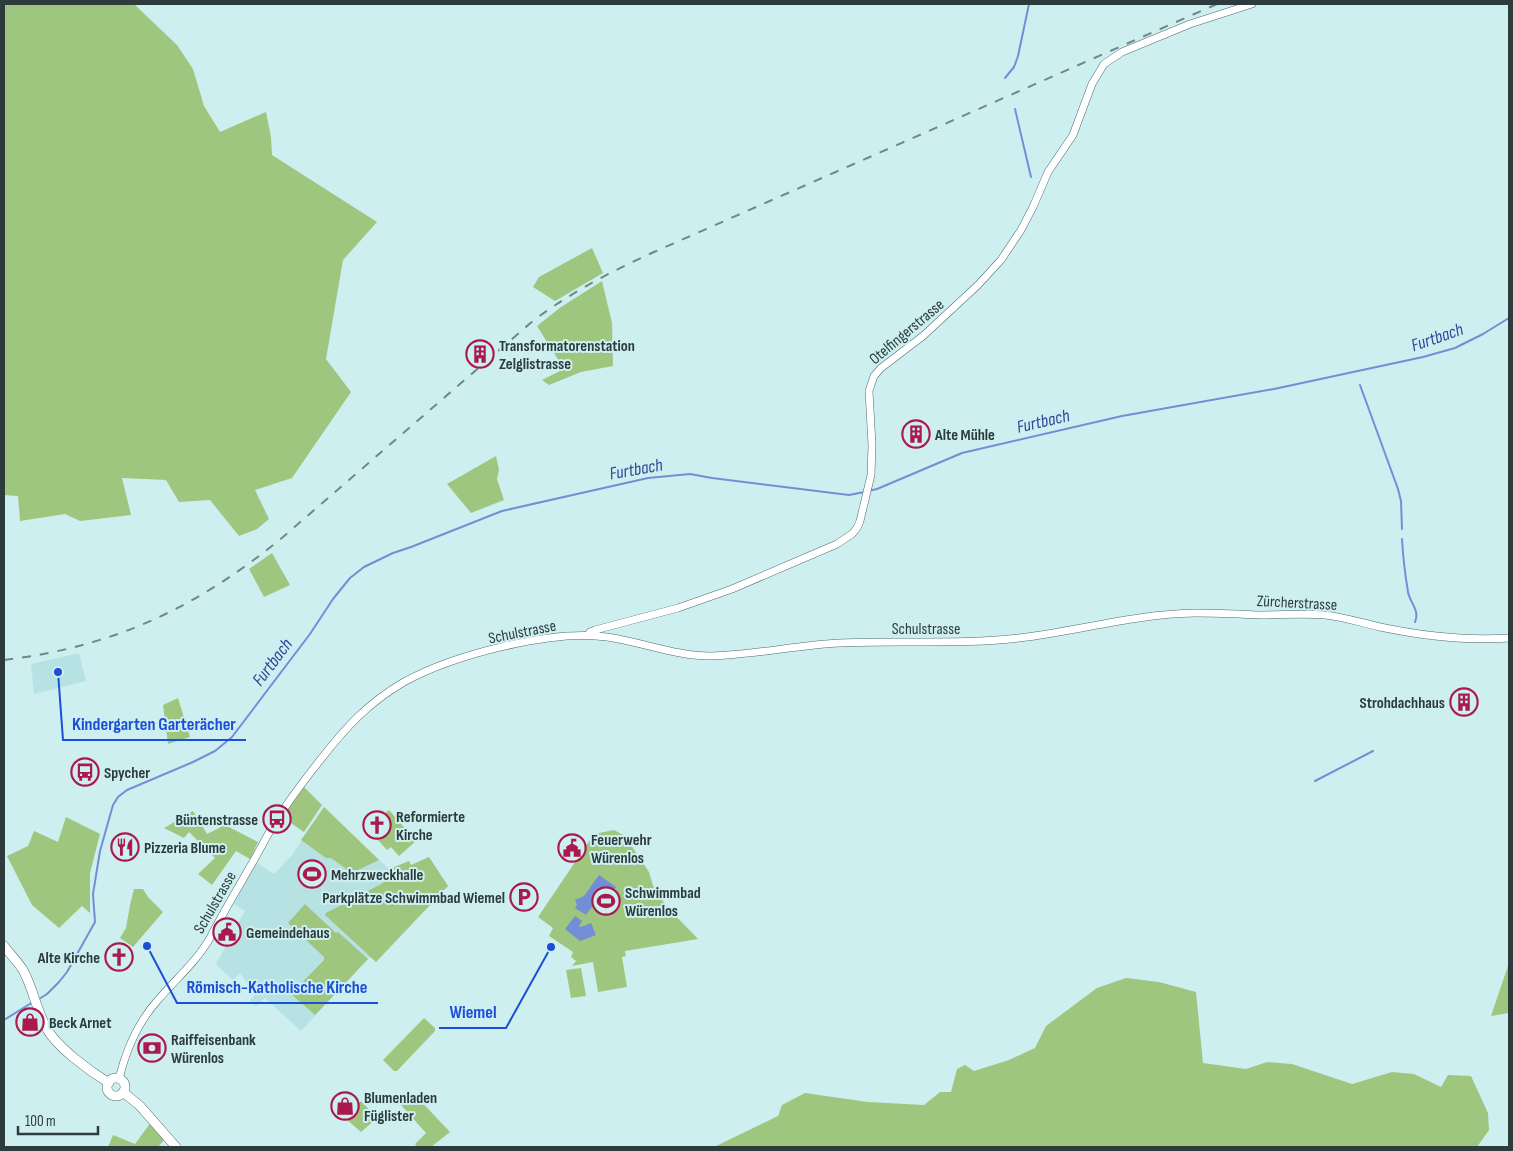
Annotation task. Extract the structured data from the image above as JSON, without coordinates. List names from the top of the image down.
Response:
{
  "streets": {
    "street": ["Otelfingerstrasse", "Zürcherstrasse", "Schulstrasse"]
  },
  "crossings": [
    ["Otelfingerstrasse", "Schulstrasse"],
    ["Zürcherstrasse", "Schulstrasse"]
  ],
  "water": ["Furtbach"],
  "places": {
    "building": ["Transformatorenstation Zelglistrasse", "Alte Mühle", "Strohdachhaus"],
    "other": ["Kindergarten Garterächer", "Römisch-Katholische Kirche", "Wiemel"],
    "bus stop": ["Spycher", "Büntenstrasse"],
    "church": ["Reformierte Kirche", "Alte Kirche"],
    "restaurant": ["Pizzeria Blume"],
    "public building": ["Feuerwehr Würenlos", "Gemeindehaus"],
    "sports": ["Mehrzweckhalle", "Schwimmbad Würenlos"],
    "parking": ["Parkplätze Schwimmbad Wiemel"],
    "shop": ["Beck Arnet", "Blumenladen Füglister"],
    "bank": ["Raiffeisenbank Würenlos"]
  },
  "scale_bar": "100 m"
}
